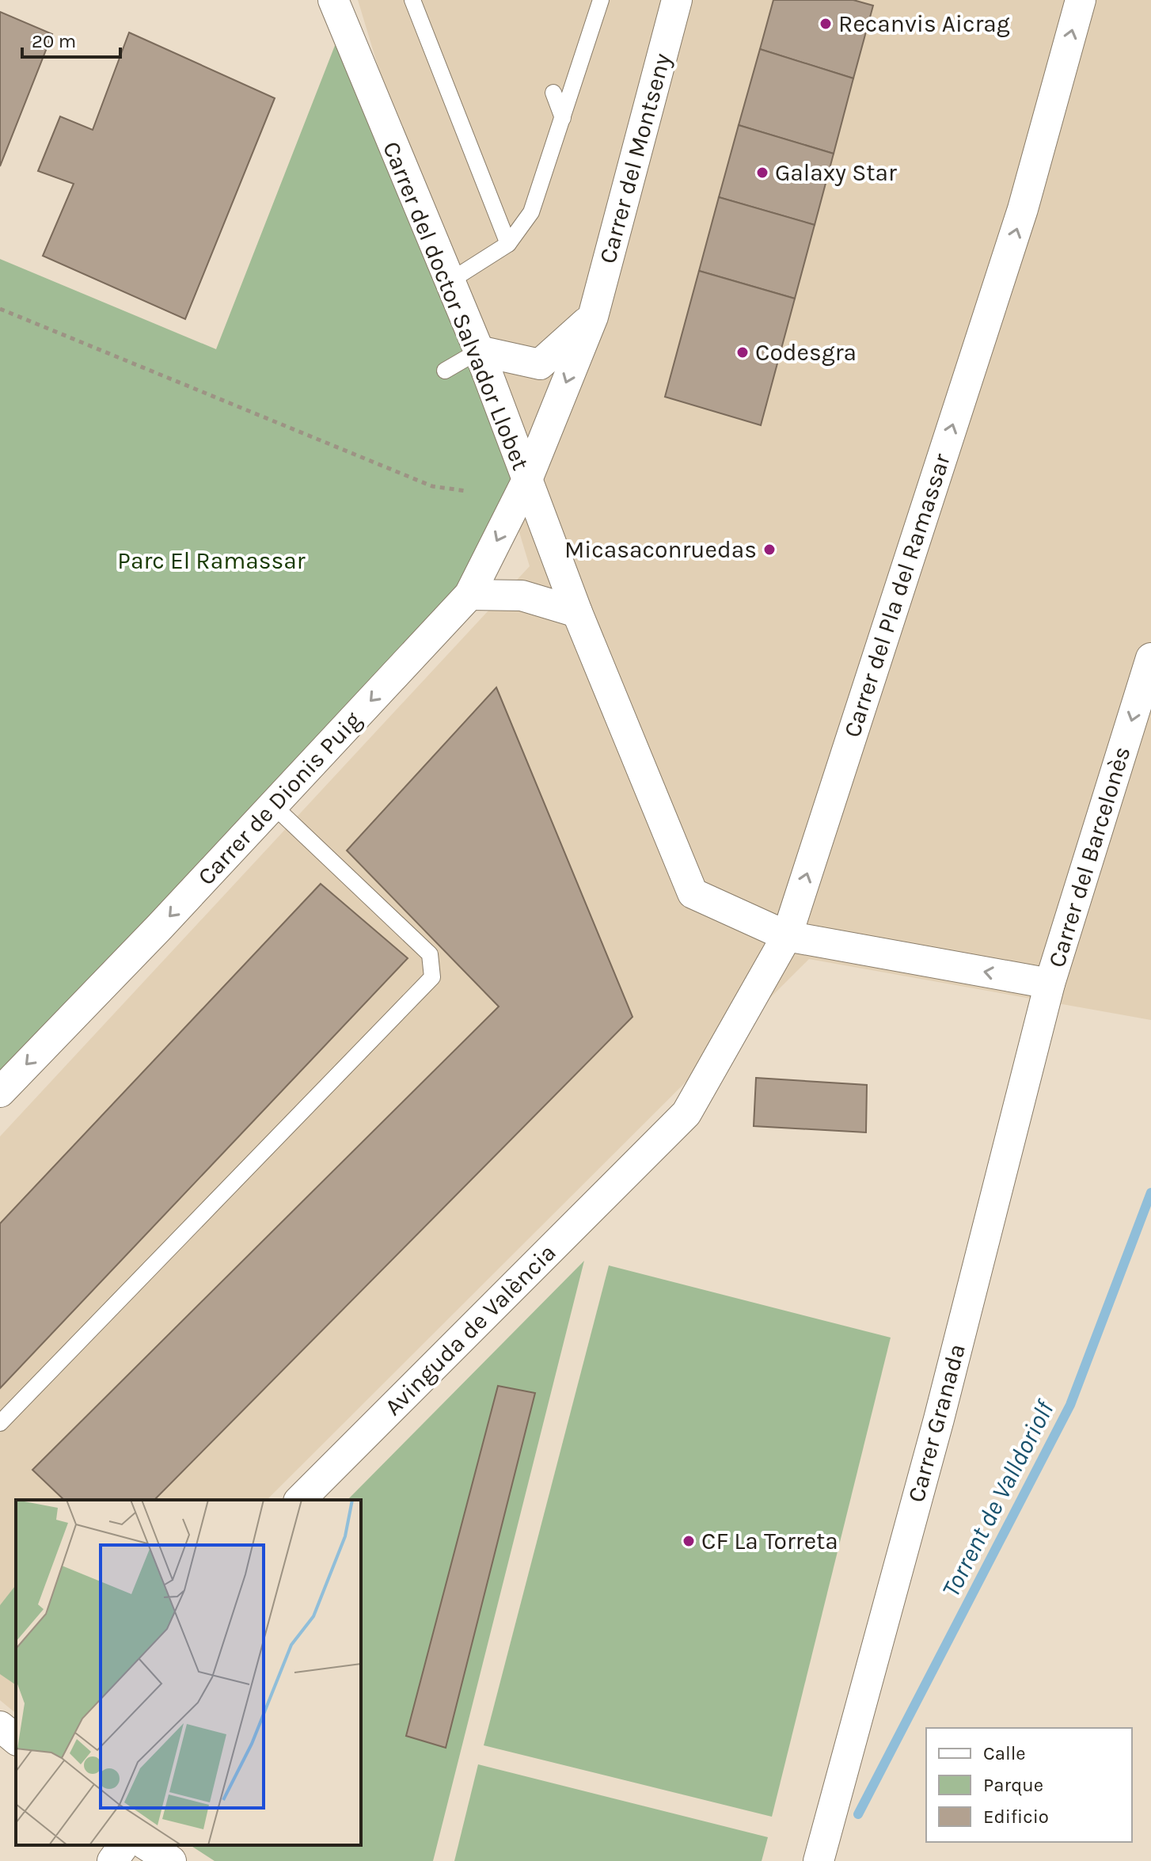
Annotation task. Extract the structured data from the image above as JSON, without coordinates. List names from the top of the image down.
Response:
{
  "streets": {
    "street": [
      "Carrer del Montseny",
      "Carrer del doctor Salvador Llobet",
      "Carrer del Pla del Ramassar",
      "Carrer de Dionis Puig",
      "Carrer del Barcelonès",
      "Avinguda de València",
      "Carrer Granada"
    ]
  },
  "crossings": [
    ["Carrer del Montseny", "Carrer del doctor Salvador Llobet"],
    ["Carrer del Montseny", "Carrer de Dionis Puig"],
    ["Carrer del doctor Salvador Llobet", "Carrer del Pla del Ramassar"],
    ["Carrer del doctor Salvador Llobet", "Carrer de Dionis Puig"],
    ["Carrer del Pla del Ramassar", "Avinguda de València"],
    ["Carrer del Barcelonès", "Carrer Granada"]
  ],
  "one_way": [
    "Carrer del Montseny",
    "Carrer del Pla del Ramassar",
    "Carrer de Dionis Puig",
    "Carrer del Barcelonès"
  ],
  "water": ["Torrent de Valldoriolf"],
  "parks": ["Parc El Ramassar"],
  "places": [
    "Recanvis Aicrag",
    "Galaxy Star",
    "Codesgra",
    "Micasaconruedas",
    "CF La Torreta"
  ],
  "legend": ["Calle", "Parque", "Edificio"],
  "scale_bar": "20 m"
}
